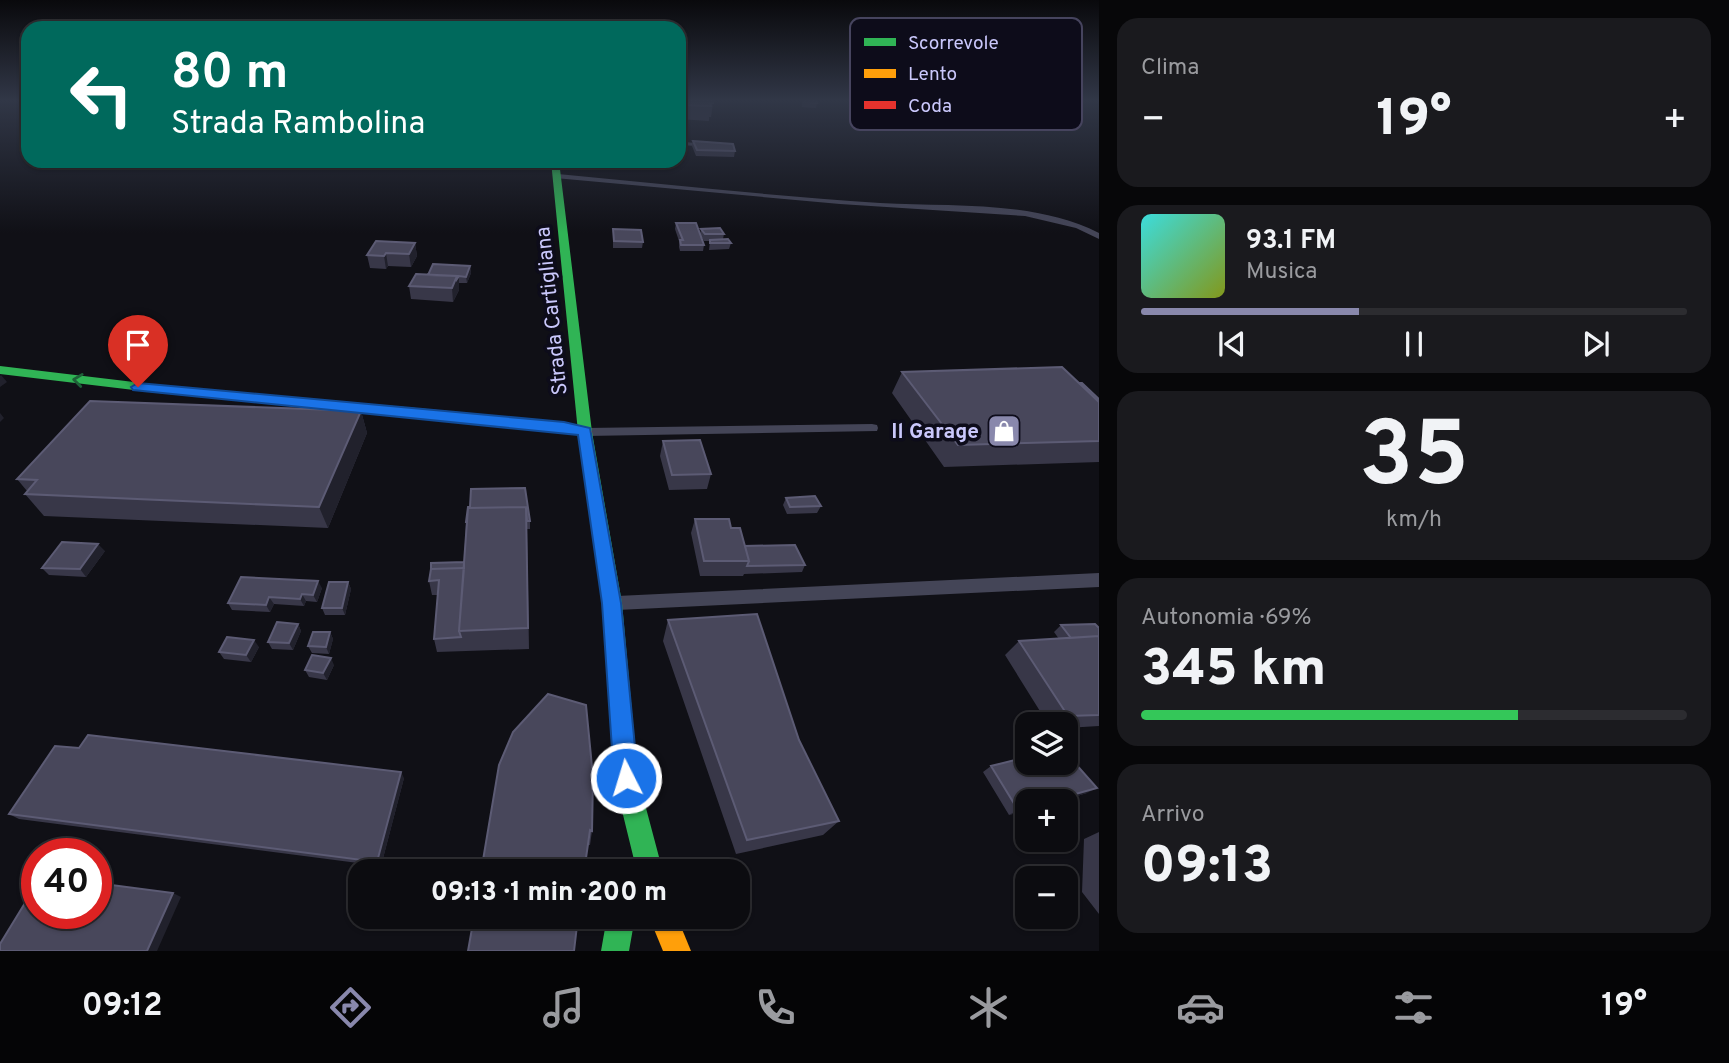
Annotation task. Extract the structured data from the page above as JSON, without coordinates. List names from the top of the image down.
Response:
{
  "streets": {
    "street": ["Strada Cartigliana"]
  },
  "places": {
    "shop": ["Il Garage"]
  },
  "legend": ["Scorrevole", "Lento", "Coda"],
  "page": {
    "tile": [
      "Clima",
      ["35", "km/h"],
      ["Autonomia · 69%", "345 km"],
      ["Arrivo", "09:13"]
    ],
    "turn": ["80 m", "Strada Rambolina"],
    "heat": ["−", "19°", "+"],
    "song": ["93.1 FM", "Musica"],
    "map_buttons": ["+", "−"],
    "limit": "40",
    "trip": "09:13 · 1 min · 200 m",
    "tabs": ["09:12", "19°"]
  }
}
